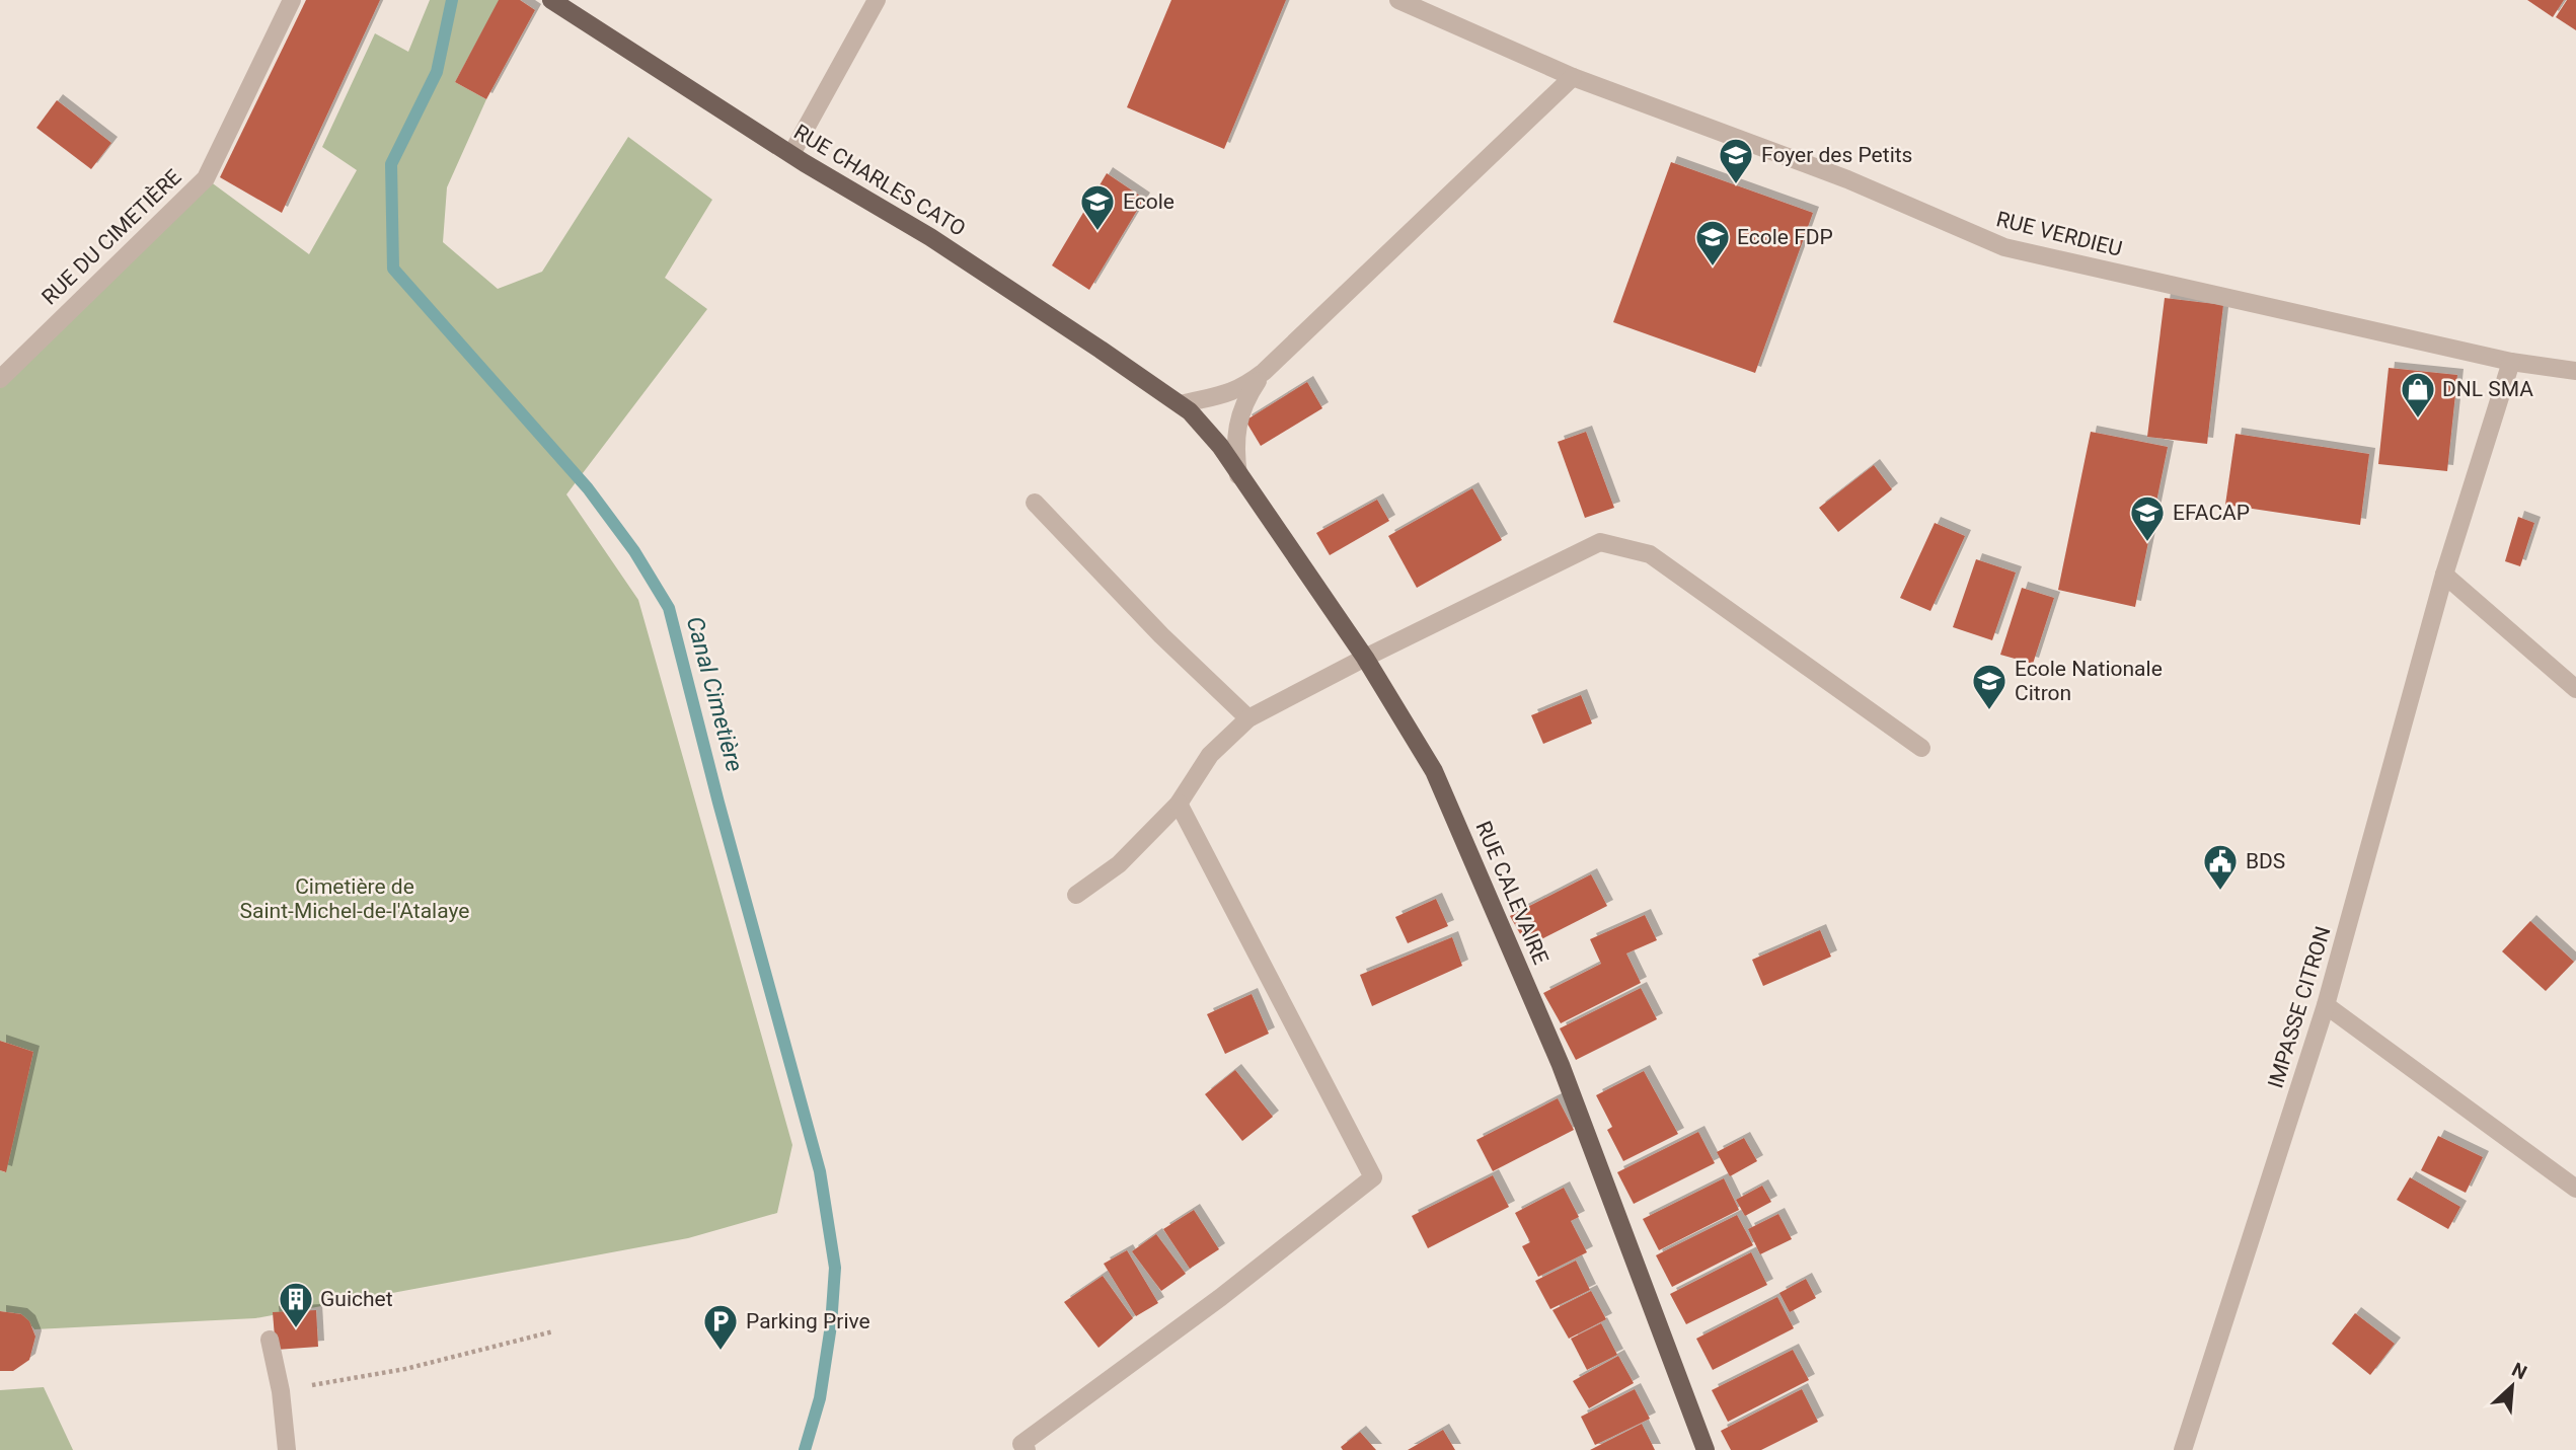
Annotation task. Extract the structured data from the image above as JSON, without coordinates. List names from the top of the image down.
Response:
{
  "streets": {
    "main road": ["RUE CHARLES CATO", "RUE CALEVAIRE"],
    "street": ["RUE VERDIEU", "RUE DU CIMETIÈRE", "IMPASSE CITRON"]
  },
  "crossings": [
    ["RUE CHARLES CATO", "RUE CALEVAIRE"],
    ["RUE VERDIEU", "IMPASSE CITRON"]
  ],
  "water": ["Canal Cimetière"],
  "parks": ["Cimetière de Saint-Michel-de-l'Atalaye"],
  "places": {
    "school or university": [
      "Foyer des Petits",
      "Ecole",
      "Ecole FDP",
      "EFACAP",
      "Ecole Nationale Citron"
    ],
    "shop": ["DNL SMA"],
    "public building": ["BDS"],
    "building": ["Guichet"],
    "parking": ["Parking Prive"]
  },
  "north": "top right"
}
